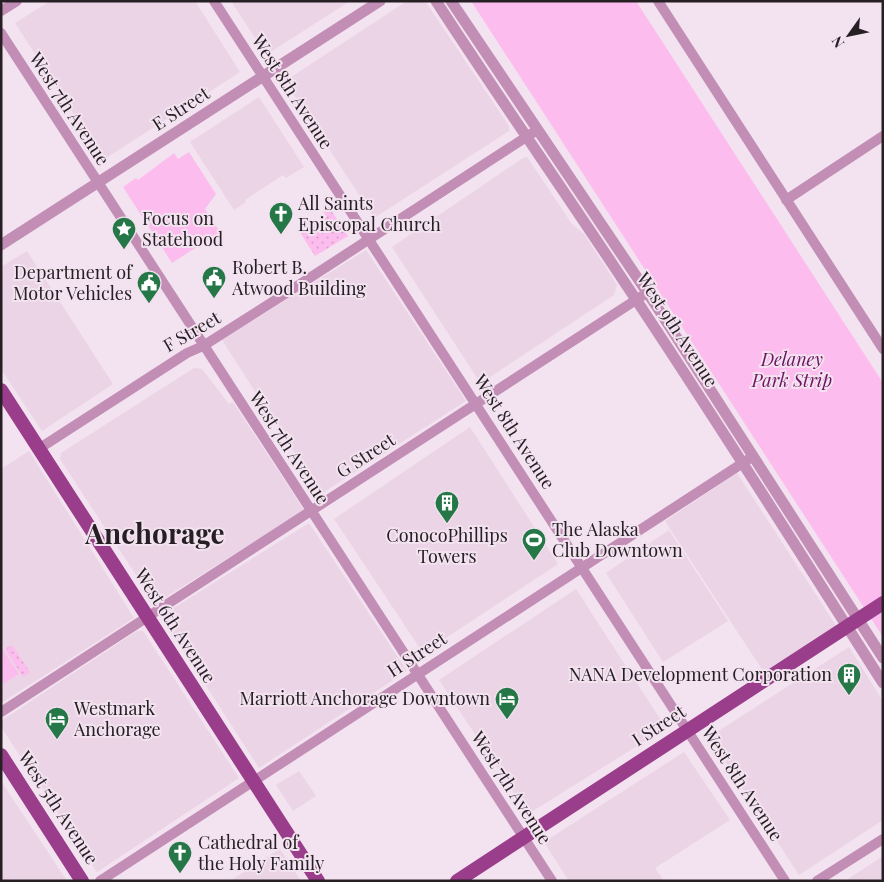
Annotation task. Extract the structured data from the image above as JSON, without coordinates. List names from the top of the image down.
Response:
{
  "streets": {
    "main road": ["West 6th Avenue", "I Street", "West 5th Avenue"],
    "street": [
      "West 8th Avenue",
      "West 7th Avenue",
      "E Street",
      "West 9th Avenue",
      "F Street",
      "G Street",
      "H Street"
    ]
  },
  "crossings": [
    ["West 8th Avenue", "E Street"],
    ["West 8th Avenue", "F Street"],
    ["West 8th Avenue", "G Street"],
    ["West 8th Avenue", "H Street"],
    ["West 8th Avenue", "I Street"],
    ["West 7th Avenue", "E Street"],
    ["West 7th Avenue", "F Street"],
    ["West 7th Avenue", "G Street"],
    ["West 7th Avenue", "H Street"],
    ["West 7th Avenue", "I Street"],
    ["West 9th Avenue", "F Street"],
    ["West 9th Avenue", "G Street"],
    ["West 9th Avenue", "H Street"],
    ["West 9th Avenue", "I Street"],
    ["F Street", "West 6th Avenue"],
    ["G Street", "West 6th Avenue"],
    ["West 6th Avenue", "H Street"]
  ],
  "districts": ["Anchorage"],
  "parks": ["Delaney Park Strip"],
  "places": {
    "church": ["All Saints Episcopal Church", "Cathedral of the Holy Family"],
    "place": ["Focus on Statehood"],
    "public building": ["Robert B. Atwood Building", "Department of Motor Vehicles"],
    "building": ["ConocoPhillips Towers", "NANA Development Corporation"],
    "sports": ["The Alaska Club Downtown"],
    "hotel": ["Marriott Anchorage Downtown", "Westmark Anchorage"]
  },
  "north": "bottom left"
}
